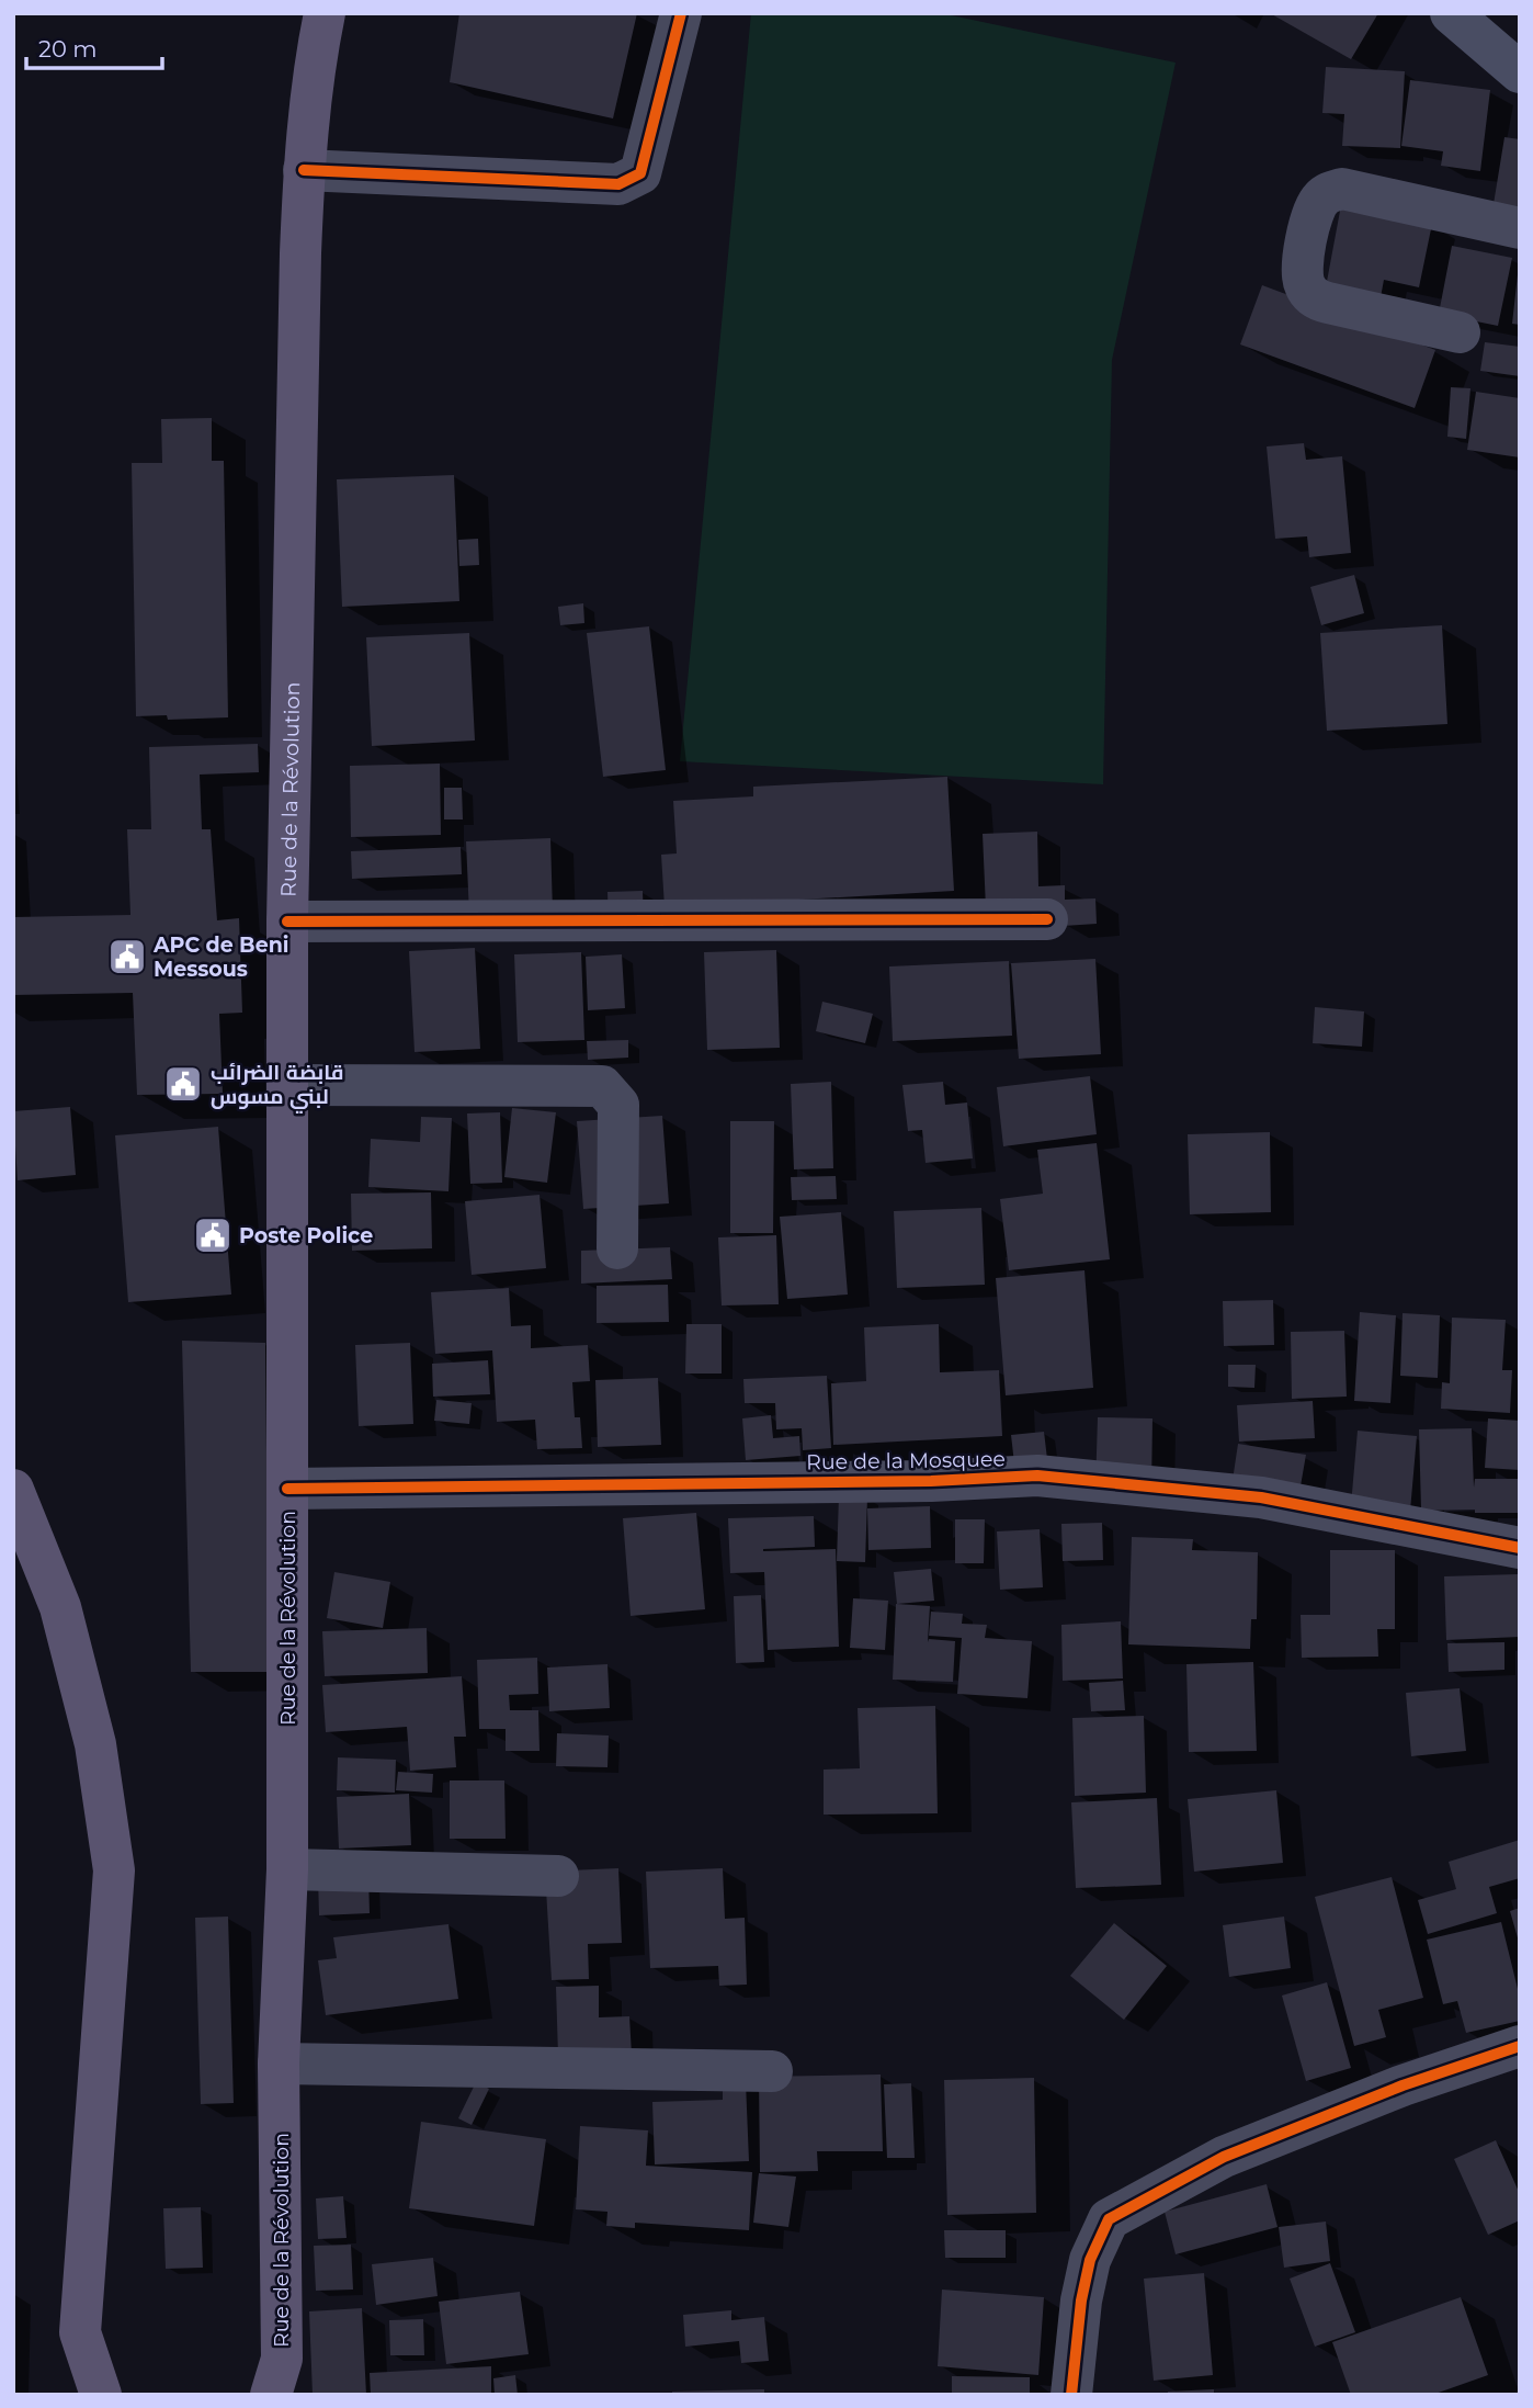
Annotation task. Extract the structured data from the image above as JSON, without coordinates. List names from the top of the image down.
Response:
{
  "streets": {
    "main road": ["Rue de la Révolution"],
    "street": ["Rue de la Mosquee"]
  },
  "crossings": [
    ["Rue de la Révolution", "Rue de la Mosquee"]
  ],
  "places": {
    "public building": ["APC de Beni Messous", "قابضة الضرائب لبني مسوس", "Poste Police"]
  },
  "scale_bar": "20 m"
}
